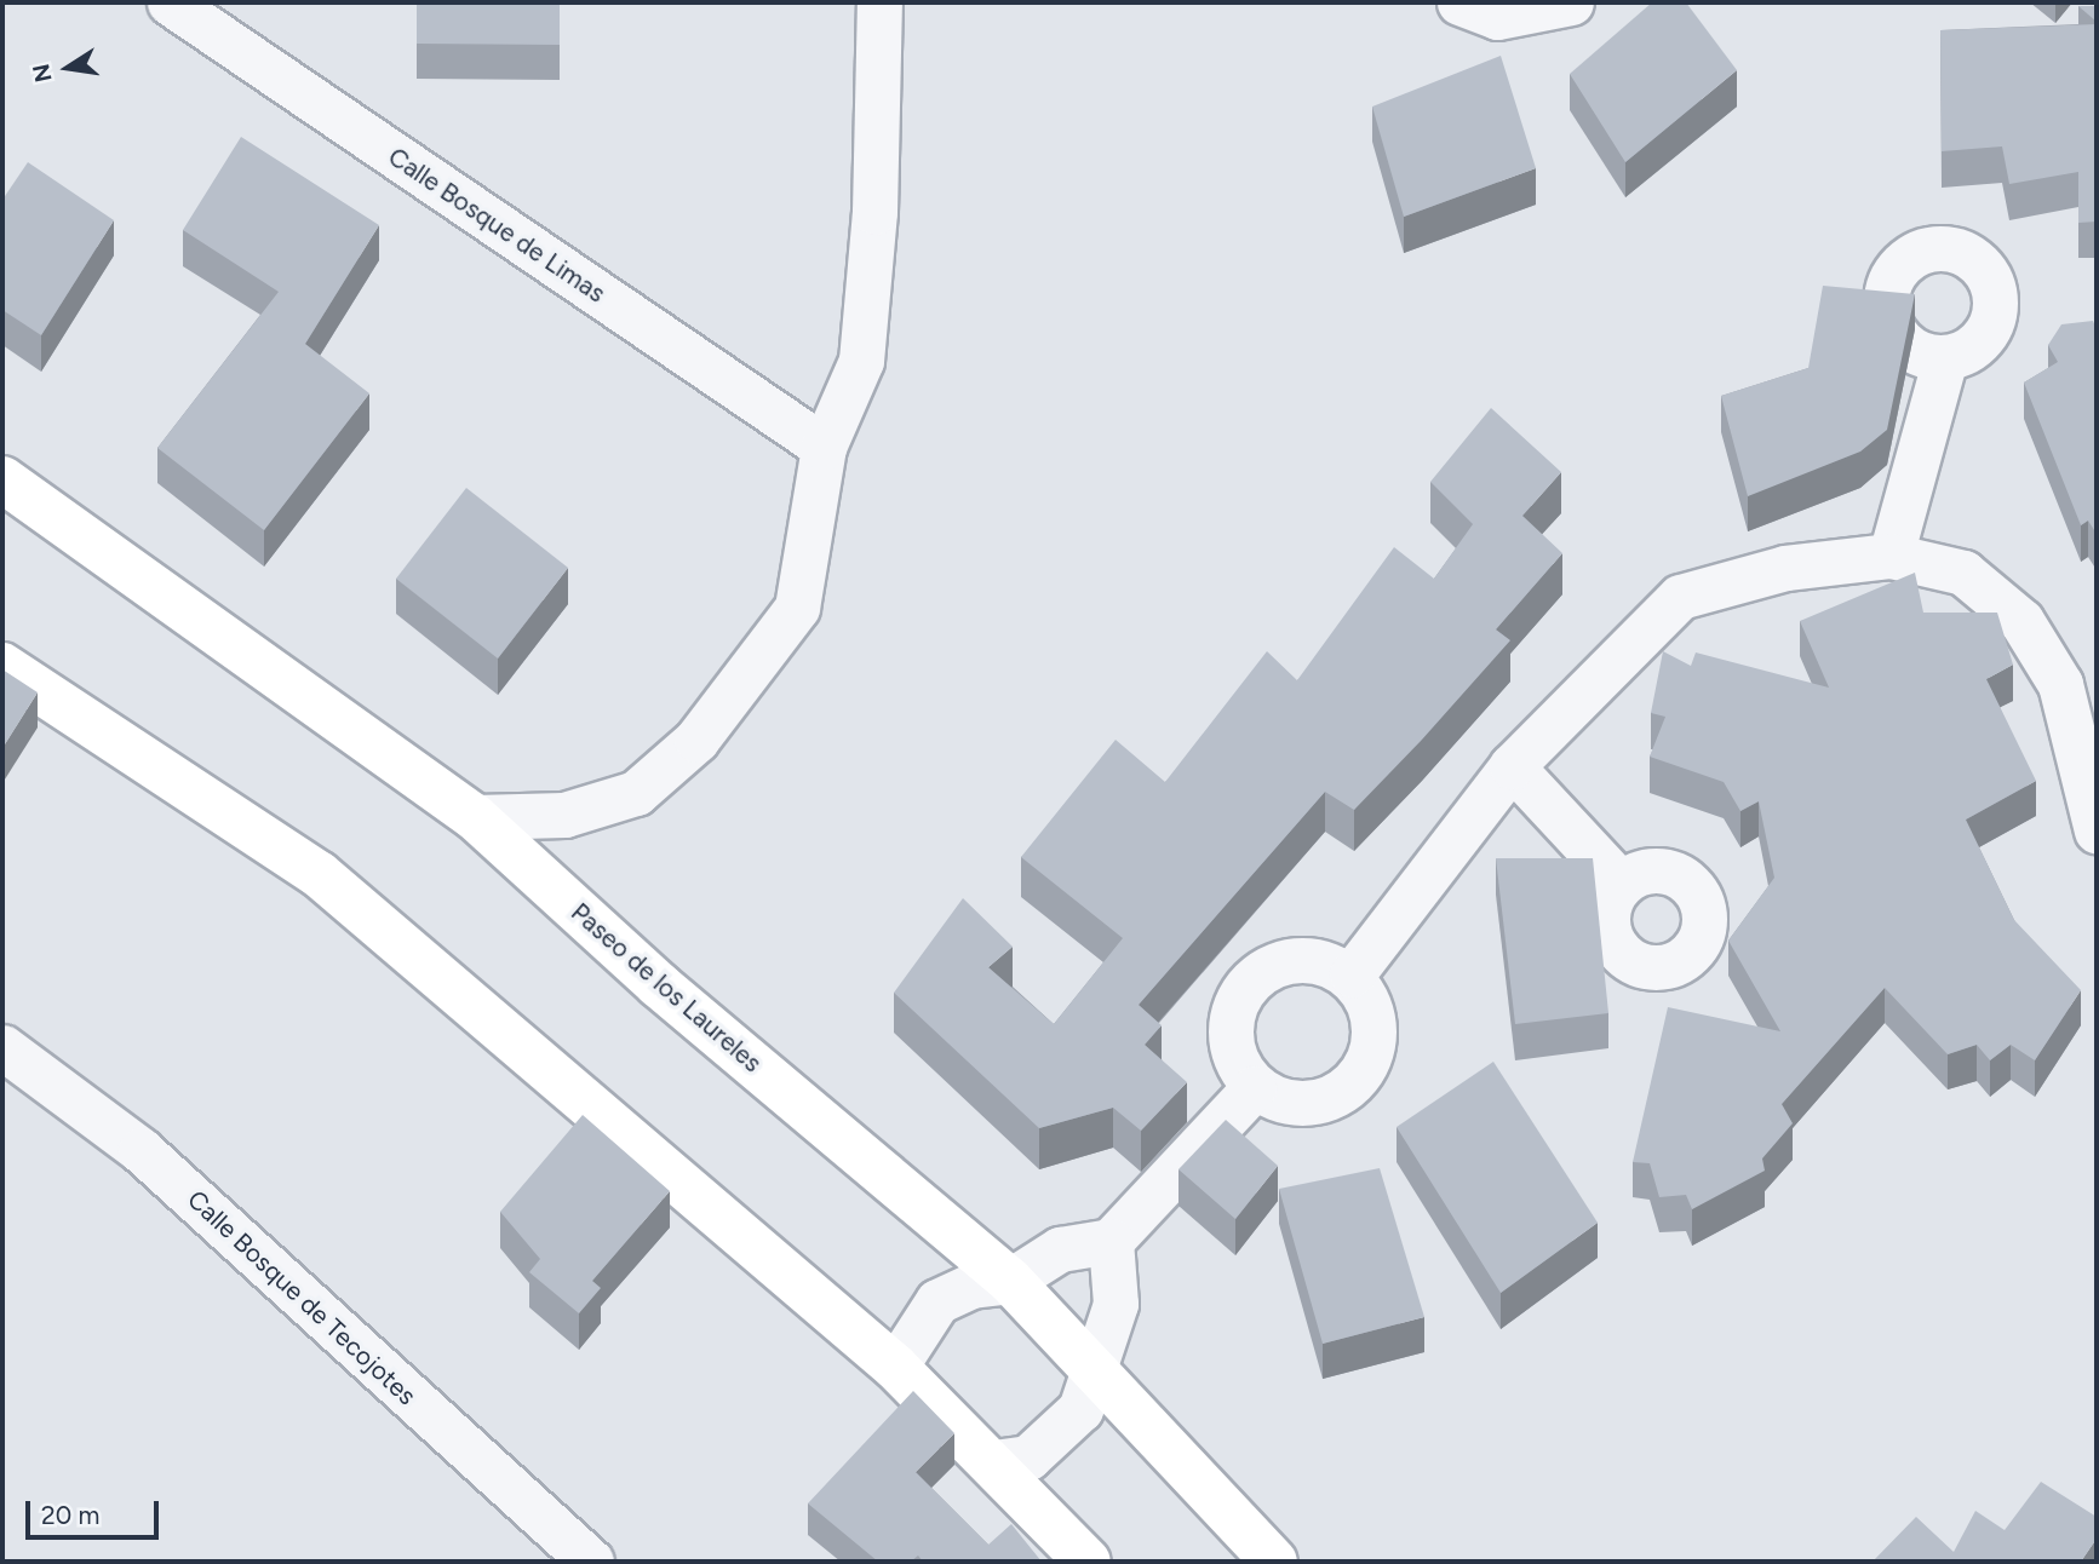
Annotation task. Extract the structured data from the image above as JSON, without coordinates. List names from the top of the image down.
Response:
{
  "streets": {
    "main road": ["Paseo de los Laureles"],
    "street": ["Calle Bosque de Limas", "Calle Bosque de Tecojotes"]
  },
  "scale_bar": "20 m",
  "north": "left"
}
